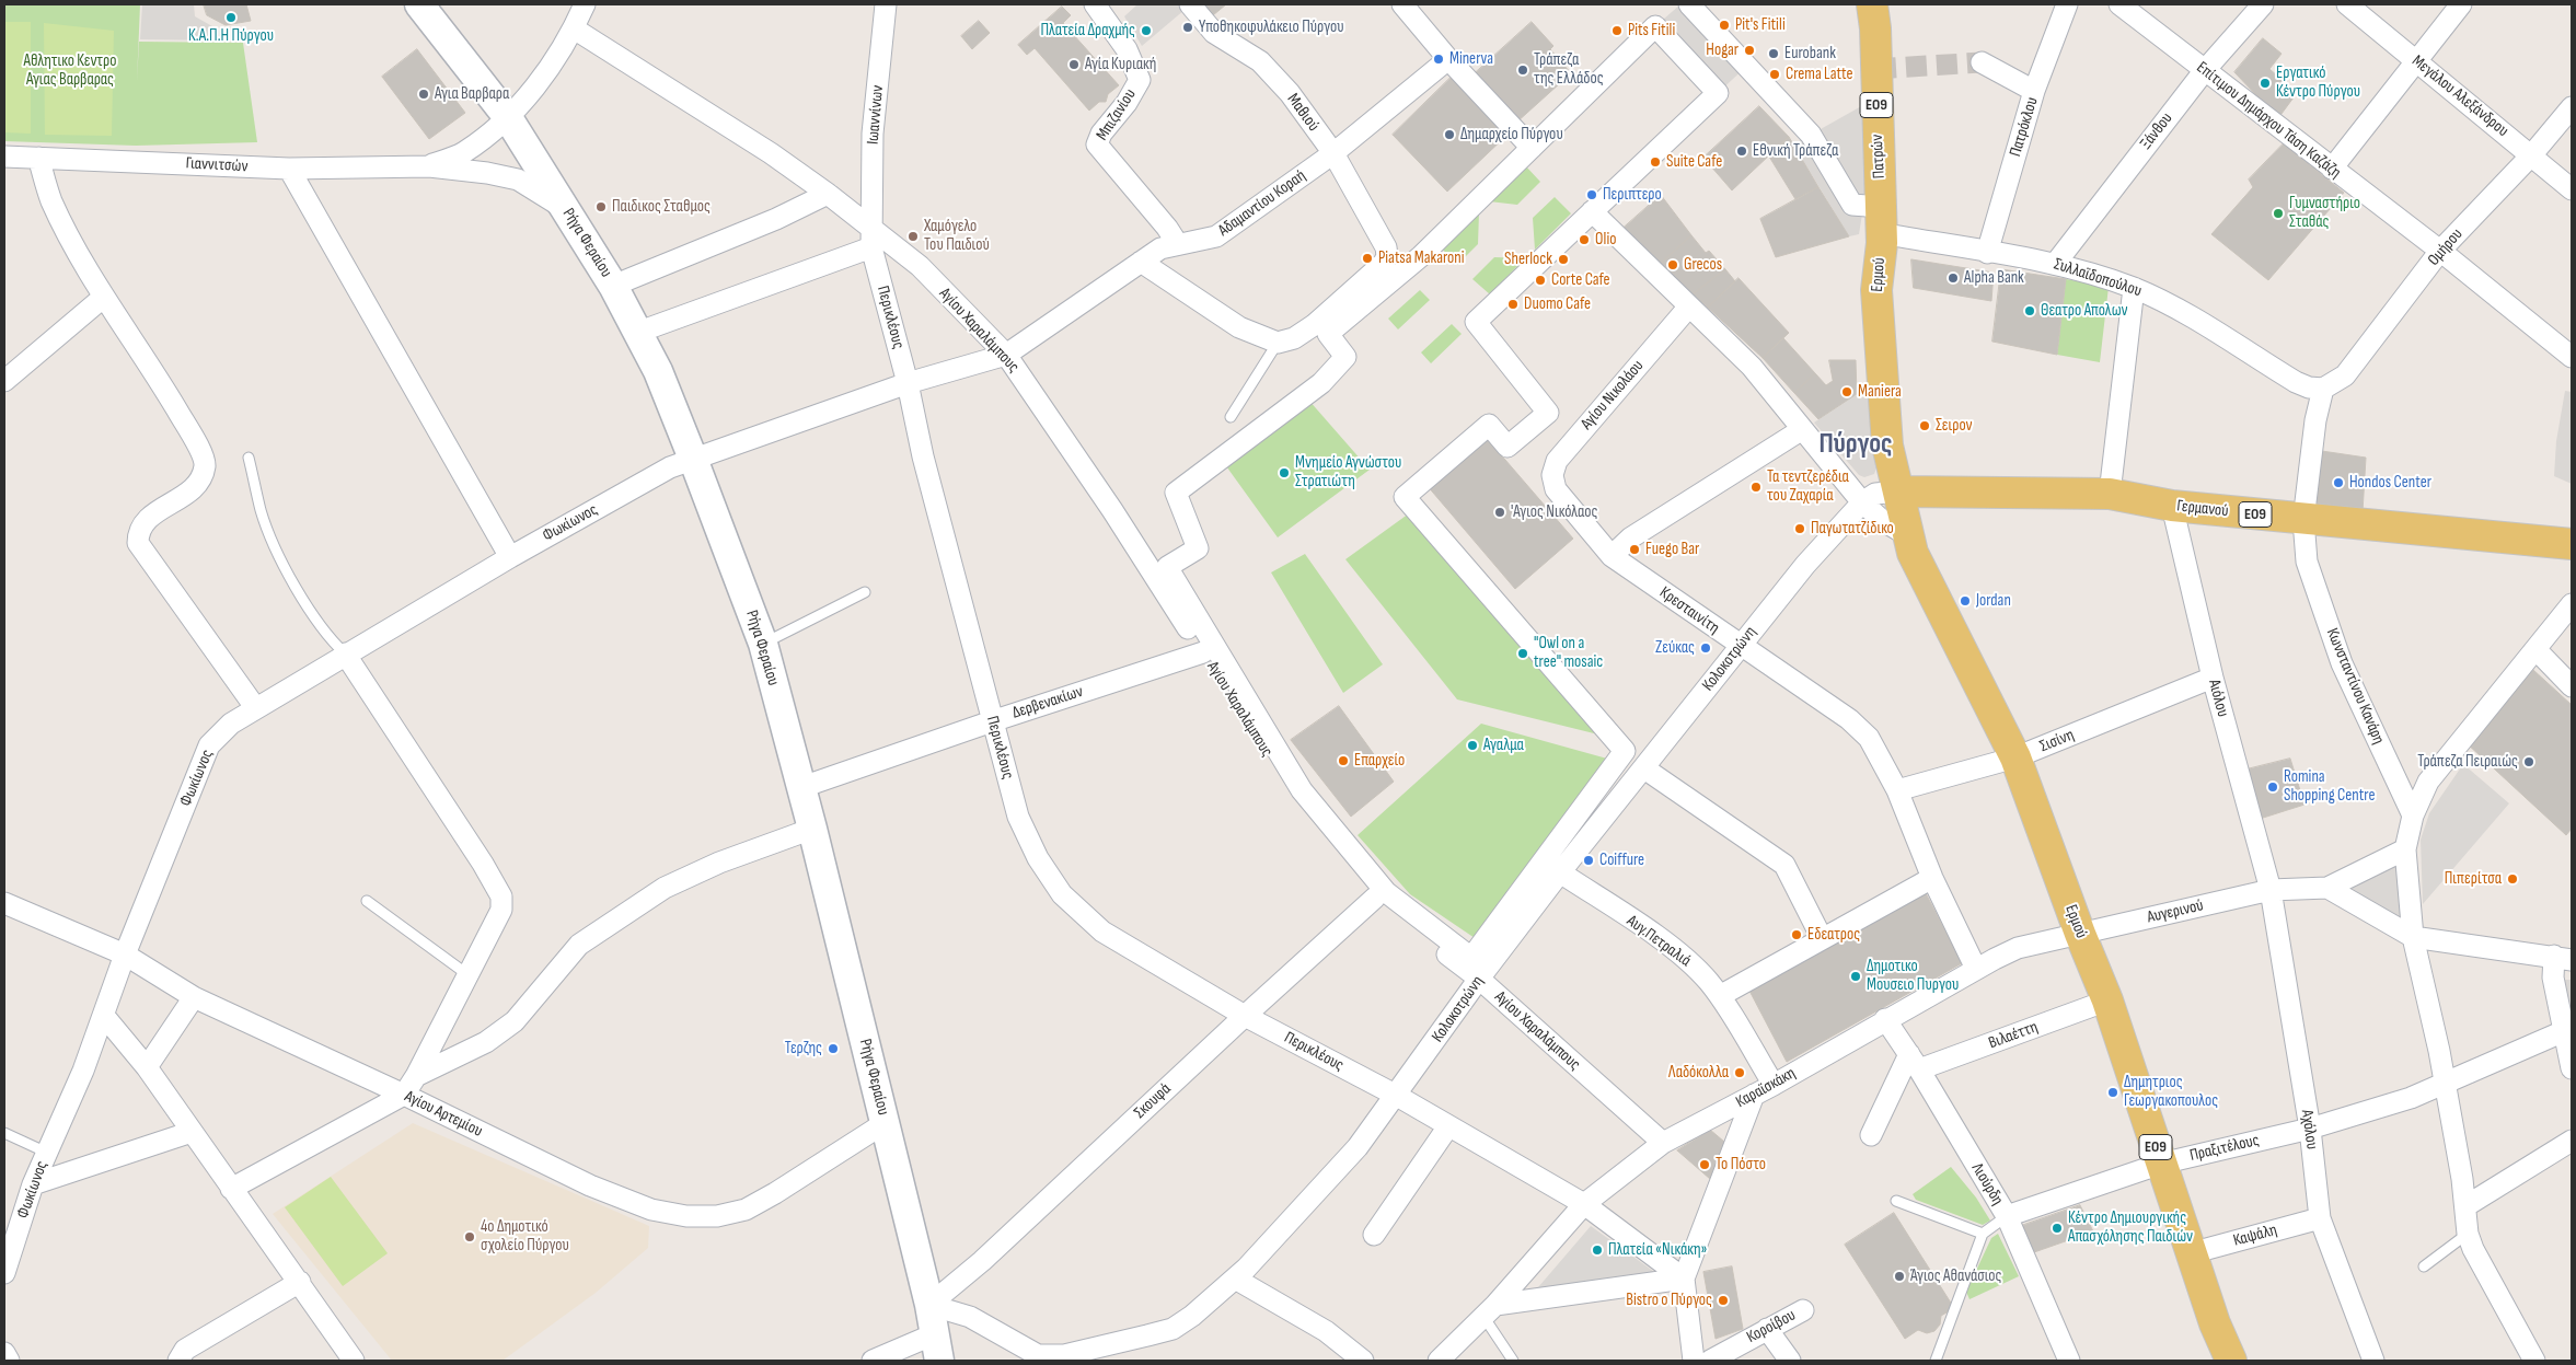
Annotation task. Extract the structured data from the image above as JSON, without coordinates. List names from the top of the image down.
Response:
{
  "streets": {
    "main road": [
      "ΕΟ9",
      "Πατρών",
      "Ερμού",
      "Γερμανού"
    ],
    "street": [
      "Μεγάλου Αλεξάνδρου",
      "Μαθιού",
      "Ιωαννίνων",
      "Μπιζανίου",
      "Επίτιμου Δημάρχου Τάση Καζάζη",
      "Πατρόκλου",
      "Ξάνθου",
      "Γιαννιτσών",
      "Αδαμαντίου Κοραή",
      "Ρήγα Φεραίου",
      "Ομήρου",
      "Συλλαϊδοπούλου",
      "Περικλέους",
      "Αγίου Χαραλάμπους",
      "Αγίου Νικολάου",
      "Φωκίωνος",
      "Κρεσταινίτη",
      "Κολοκοτρώνη",
      "Κωνσταντίνου Κανάρη",
      "Αιόλου",
      "Δερβενακίων",
      "Σισίνη",
      "Αυγερινού",
      "Αυγ.Πετραλιά",
      "Βιλαέττη",
      "Καραϊσκάκη",
      "Σκουφά",
      "Αγίου Αρτεμίου",
      "Αχόλου",
      "Πραξιτέλους",
      "Λιούρδη",
      "Καψάλη",
      "Κοροίβου"
    ]
  },
  "crossings": [
    ["Μεγάλου Αλεξάνδρου", "Ομήρου"],
    ["Μαθιού", "Αδαμαντίου Κοραή"],
    ["Ιωαννίνων", "Περικλέους"],
    ["Ιωαννίνων", "Αγίου Χαραλάμπους"],
    ["Μπιζανίου", "Αδαμαντίου Κοραή"],
    ["Επίτιμου Δημάρχου Τάση Καζάζη", "Ξάνθου"],
    ["Επίτιμου Δημάρχου Τάση Καζάζη", "Ομήρου"],
    ["Πατρόκλου", "Συλλαϊδοπούλου"],
    ["Ξάνθου", "Συλλαϊδοπούλου"],
    ["Πατρών", "Ερμού"],
    ["Πατρών", "Συλλαϊδοπούλου"],
    ["Γιαννιτσών", "Ρήγα Φεραίου"],
    ["Αδαμαντίου Κοραή", "Περικλέους"],
    ["Αδαμαντίου Κοραή", "Αγίου Χαραλάμπους"],
    ["Αδαμαντίου Κοραή", "Φωκίωνος"],
    ["Ρήγα Φεραίου", "Φωκίωνος"],
    ["Ρήγα Φεραίου", "Κολοκοτρώνη"],
    ["Ρήγα Φεραίου", "Δερβενακίων"],
    ["Ρήγα Φεραίου", "Σκουφά"],
    ["Ρήγα Φεραίου", "Αγίου Αρτεμίου"],
    ["Ομήρου", "Συλλαϊδοπούλου"],
    ["Ομήρου", "Κωνσταντίνου Κανάρη"],
    ["Ερμού", "Συλλαϊδοπούλου"],
    ["Ερμού", "Γερμανού"],
    ["Ερμού", "Κολοκοτρώνη"],
    ["Ερμού", "Σισίνη"],
    ["Ερμού", "Αυγερινού"],
    ["Ερμού", "Βιλαέττη"],
    ["Ερμού", "Καραϊσκάκη"],
    ["Ερμού", "Πραξιτέλους"],
    ["Ερμού", "Καψάλη"],
    ["Συλλαϊδοπούλου", "Κωνσταντίνου Κανάρη"],
    ["Περικλέους", "Αγίου Χαραλάμπους"],
    ["Περικλέους", "Φωκίωνος"],
    ["Περικλέους", "Κολοκοτρώνη"],
    ["Περικλέους", "Δερβενακίων"],
    ["Περικλέους", "Καραϊσκάκη"],
    ["Περικλέους", "Σκουφά"],
    ["Αγίου Χαραλάμπους", "Κολοκοτρώνη"],
    ["Αγίου Χαραλάμπους", "Δερβενακίων"],
    ["Αγίου Χαραλάμπους", "Καραϊσκάκη"],
    ["Αγίου Χαραλάμπους", "Σκουφά"],
    ["Αγίου Νικολάου", "Κρεσταινίτη"],
    ["Γερμανού", "Κολοκοτρώνη"],
    ["Γερμανού", "Κωνσταντίνου Κανάρη"],
    ["Γερμανού", "Αιόλου"],
    ["Φωκίωνος", "Αγίου Αρτεμίου"],
    ["Κρεσταινίτη", "Κολοκοτρώνη"],
    ["Κρεσταινίτη", "Σισίνη"],
    ["Κολοκοτρώνη", "Αυγ.Πετραλιά"],
    ["Κολοκοτρώνη", "Σκουφά"],
    ["Αιόλου", "Σισίνη"],
    ["Αιόλου", "Αυγερινού"],
    ["Αιόλου", "Αχόλου"],
    ["Αυγερινού", "Καραϊσκάκη"],
    ["Αυγερινού", "Αχόλου"],
    ["Αυγ.Πετραλιά", "Καραϊσκάκη"],
    ["Βιλαέττη", "Λιούρδη"],
    ["Καραϊσκάκη", "Λιούρδη"],
    ["Αχόλου", "Πραξιτέλους"],
    ["Αχόλου", "Καψάλη"],
    ["Πραξιτέλους", "Λιούρδη"]
  ],
  "districts": ["Πύργος"],
  "parks": ["Αθλητικο Κεντρο Αγιας Βαρβαρας"],
  "places": [
    "Κ.Α.Π.Η Πύργου",
    "Pit's Fitili",
    "Υποθηκοφυλάκειο Πύργου",
    "Πλατεία Δραχμής",
    "Pits Fitili",
    "Hogar",
    "Eurobank",
    "Minerva",
    "Αγία Κυριακή",
    "Τράπεζα της Ελλάδος",
    "Crema Latte",
    "Εργατικό Κέντρο Πύργου",
    "Αγια Βαρβαρα",
    "Δημαρχείο Πύργου",
    "Εθνική Τράπεζα",
    "Suite Cafe",
    "Περιπτερο",
    "Παιδικος Σταθμος",
    "Γυμναστήριο Σταθάς",
    "Χαμόγελο Του Παιδιού",
    "Olio",
    "Piatsa Makaroni",
    "Sherlock",
    "Grecos",
    "Alpha Bank",
    "Corte Cafe",
    "Duomo Cafe",
    "Θεατρο Απολων",
    "Maniera",
    "Σειρον",
    "Μνημείο Αγνώστου Στρατιώτη",
    "Hondos Center",
    "Τα τεντζερέδια του Ζαχαρία",
    "'Αγιος Νικόλαος",
    "Παγωτατζίδικο",
    "Fuego Bar",
    "Jordan",
    "Ζεύκας",
    "\"Owl on a tree\" mosaic",
    "Αγαλμα",
    "Επαρχείο",
    "Τράπεζα Πειραιώς",
    "Romina Shopping Centre",
    "Coiffure",
    "Πιπερίτσα",
    "Εδεατρος",
    "Δημοτικο Μουσειο Πυργου",
    "Τερζης",
    "Λαδόκολλα",
    "Δημητριος Γεωργακοπουλος",
    "Το Πόστο",
    "Κέντρο Δημιουργικής Απασχόλησης Παιδιών",
    "4ο Δημοτικό σχολείο Πύργου",
    "Πλατεία «Νικάκη»",
    "Άγιος Αθανάσιος",
    "Bistro ο Πύργος"
  ]
}
